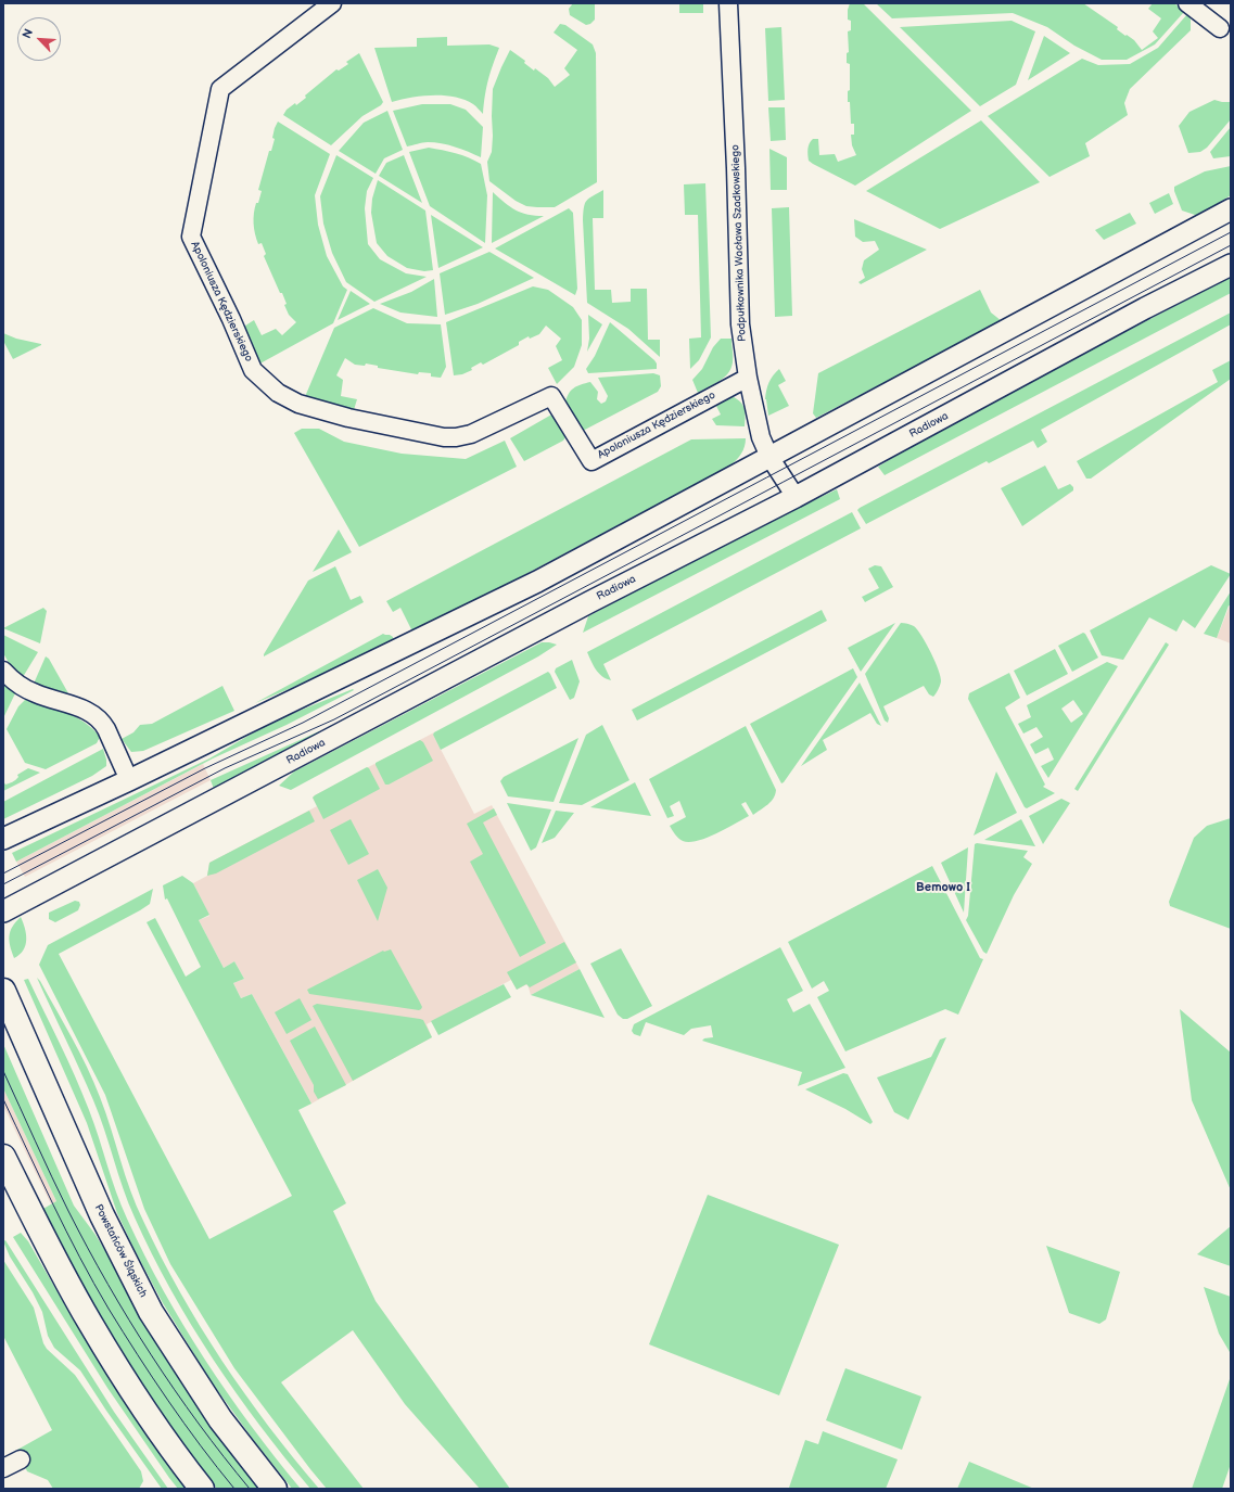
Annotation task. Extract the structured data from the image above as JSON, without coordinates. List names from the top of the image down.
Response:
{
  "streets": {
    "main road": ["Powstańców Śląskich"],
    "street": ["Podpułkownika Wacława Szadkowskiego", "Apoloniusza Kędzierskiego", "Radiowa"]
  },
  "crossings": [
    ["Podpułkownika Wacława Szadkowskiego", "Apoloniusza Kędzierskiego"],
    ["Podpułkownika Wacława Szadkowskiego", "Radiowa"]
  ],
  "districts": ["Bemowo I"],
  "north": "top left"
}
